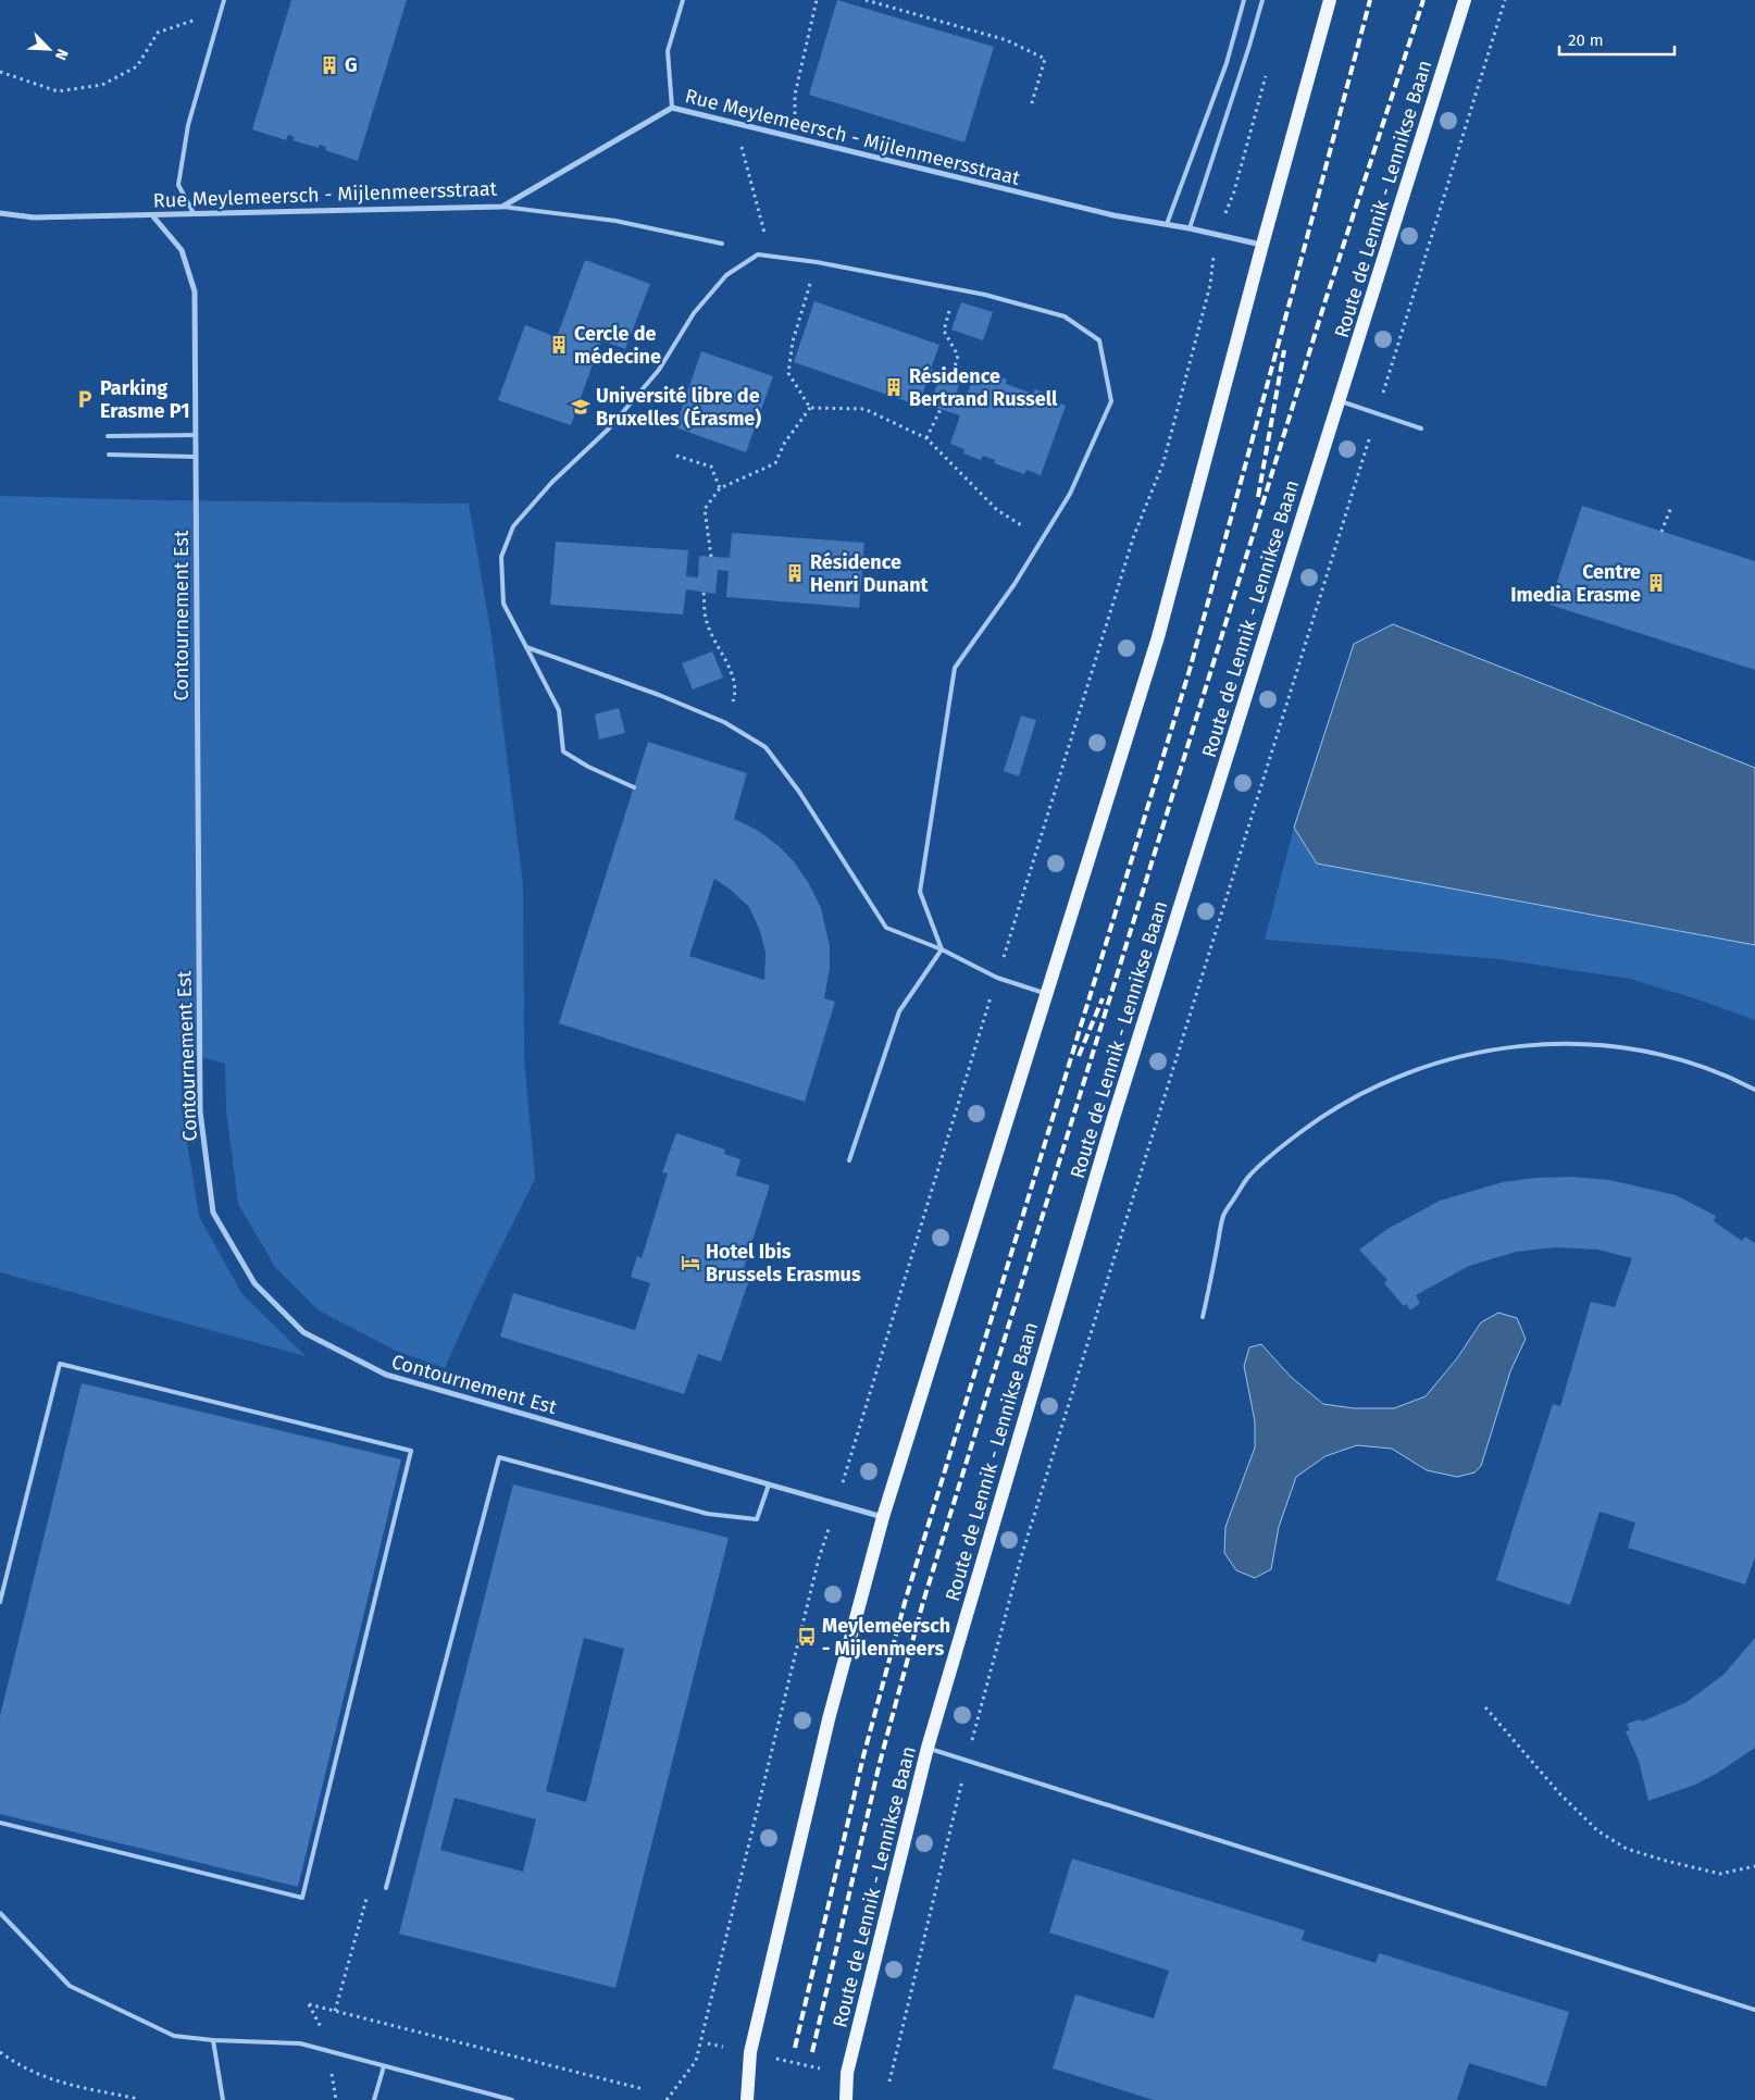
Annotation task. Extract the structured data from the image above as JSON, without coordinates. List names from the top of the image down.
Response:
{
  "streets": {
    "main road": ["Route de Lennik - Lennikse Baan"],
    "street": ["Rue Meylemeersch - Mijlenmeersstraat", "Contournement Est"]
  },
  "crossings": [
    ["Rue Meylemeersch - Mijlenmeersstraat", "Contournement Est"]
  ],
  "places": {
    "building": [
      "G",
      "Cercle de médecine",
      "Résidence Bertrand Russell",
      "Résidence Henri Dunant",
      "Centre Imedia Erasme"
    ],
    "parking": ["Parking Erasme P1"],
    "school or university": ["Université libre de Bruxelles (Érasme)"],
    "hotel": ["Hotel Ibis Brussels Erasmus"],
    "bus stop": ["Meylemeersch - Mijlenmeers"]
  },
  "scale_bar": "20 m",
  "north": "bottom right"
}
